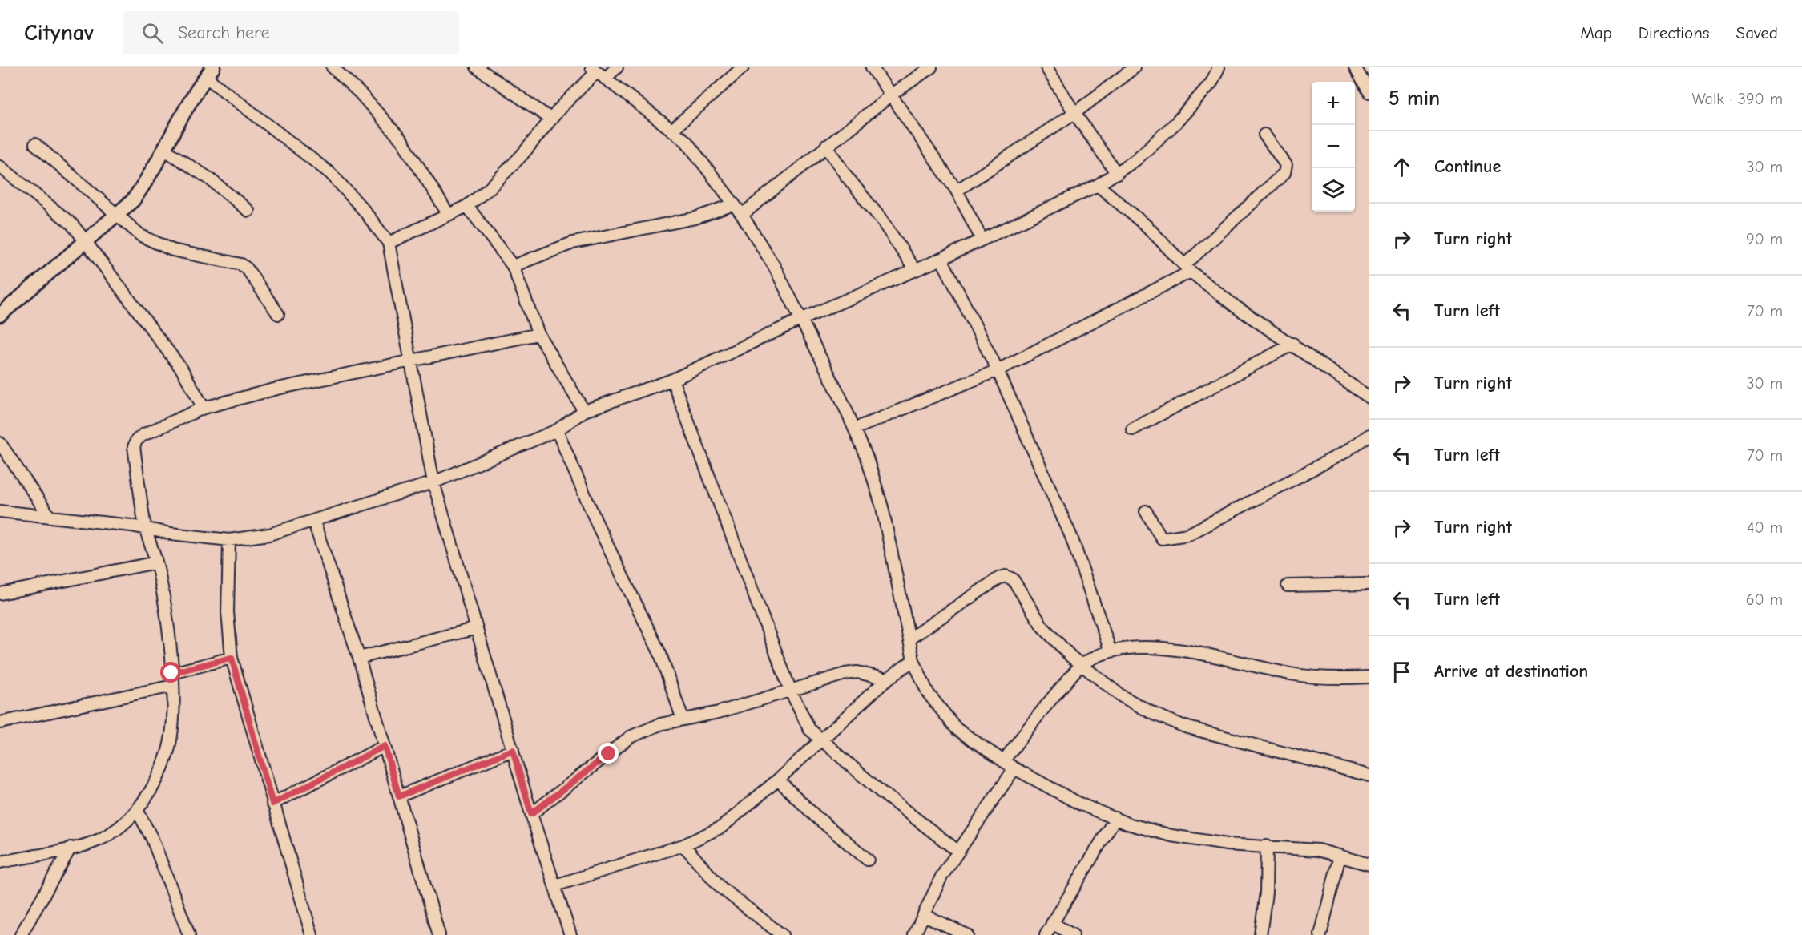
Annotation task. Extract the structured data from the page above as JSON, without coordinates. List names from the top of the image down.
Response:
{
  "page": {
    "header": "Citynav",
    "search": "Search here",
    "nav": ["Map", "Directions", "Saved"],
    "heading": ["5 min", "Walk · 390 m"],
    "map_buttons": ["+", "−"],
    "list": [
      ["Continue", "30 m"],
      ["Turn right", "90 m"],
      ["Turn left", "70 m"],
      ["Turn right", "30 m"],
      ["Turn left", "70 m"],
      ["Turn right", "40 m"],
      ["Turn left", "60 m"],
      "Arrive at destination"
    ]
  }
}
